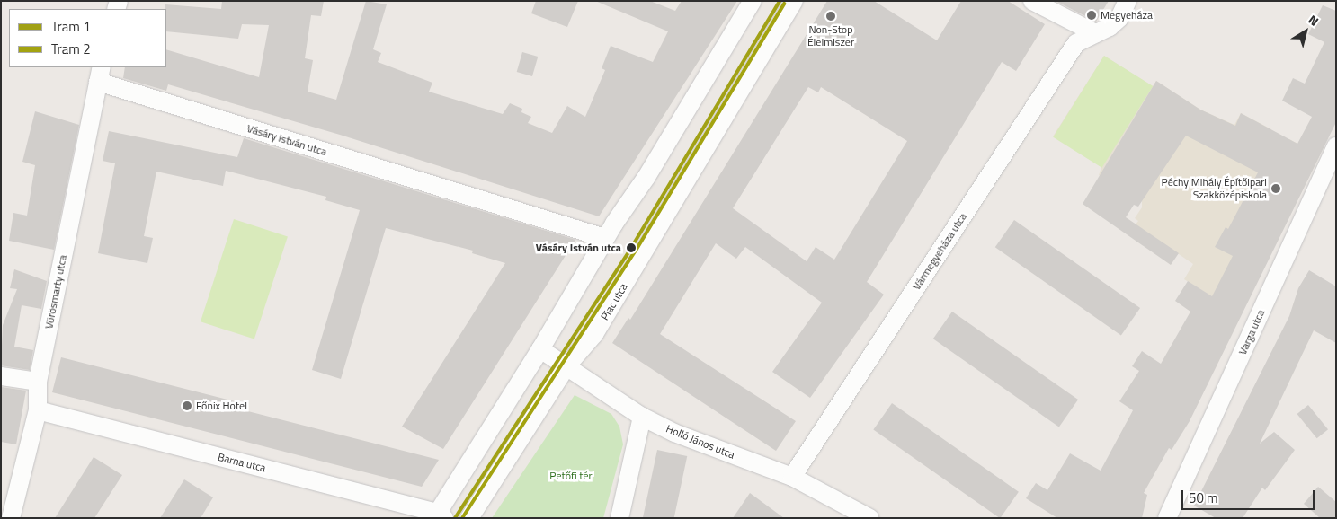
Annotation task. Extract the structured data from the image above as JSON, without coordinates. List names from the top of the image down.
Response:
{
  "streets": {
    "street": [
      "Vásáry István utca",
      "Vármegyeháza utca",
      "Vörösmarty utca",
      "Piac utca",
      "Varga utca",
      "Holló János utca",
      "Barna utca"
    ]
  },
  "crossings": [
    ["Vásáry István utca", "Vörösmarty utca"],
    ["Vármegyeháza utca", "Holló János utca"],
    ["Vörösmarty utca", "Barna utca"],
    ["Piac utca", "Holló János utca"]
  ],
  "parks": ["Petőfi tér"],
  "places": [
    "Megyeháza",
    "Non-Stop Élelmiszer",
    "Péchy Mihály Építőipari Szakközépiskola",
    "Vásáry István utca",
    "Főnix Hotel"
  ],
  "lines": ["tram line 1", "tram line 2"],
  "legend": ["Tram 1", "Tram 2"],
  "scale_bar": "50 m",
  "north": "top right"
}
